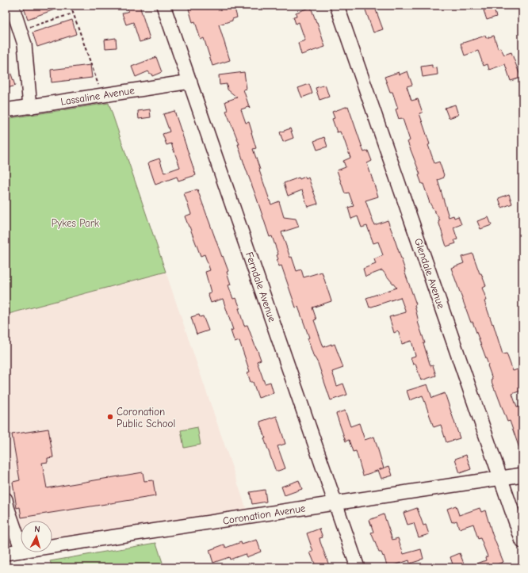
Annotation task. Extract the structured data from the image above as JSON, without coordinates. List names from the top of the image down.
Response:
{
  "streets": {
    "street": [
      "Lassaline Avenue",
      "Glendale Avenue",
      "Ferndale Avenue",
      "Coronation Avenue"
    ]
  },
  "crossings": [
    ["Lassaline Avenue", "Ferndale Avenue"],
    ["Glendale Avenue", "Coronation Avenue"],
    ["Ferndale Avenue", "Coronation Avenue"]
  ],
  "parks": ["Pykes Park"],
  "places": ["Coronation Public School"],
  "north": "top"
}
